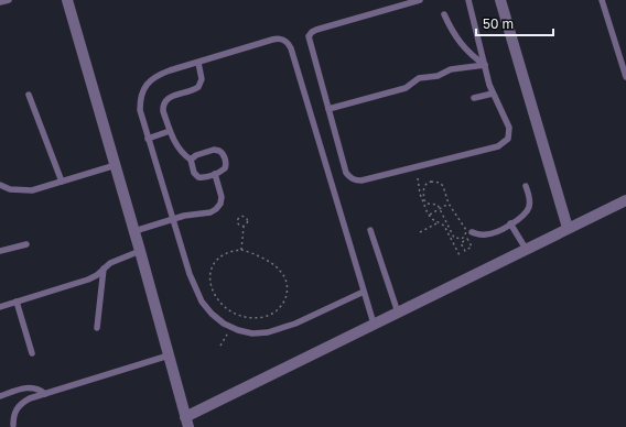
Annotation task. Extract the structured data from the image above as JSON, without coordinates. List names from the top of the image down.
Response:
{
  "scale_bar": "50 m"
}
